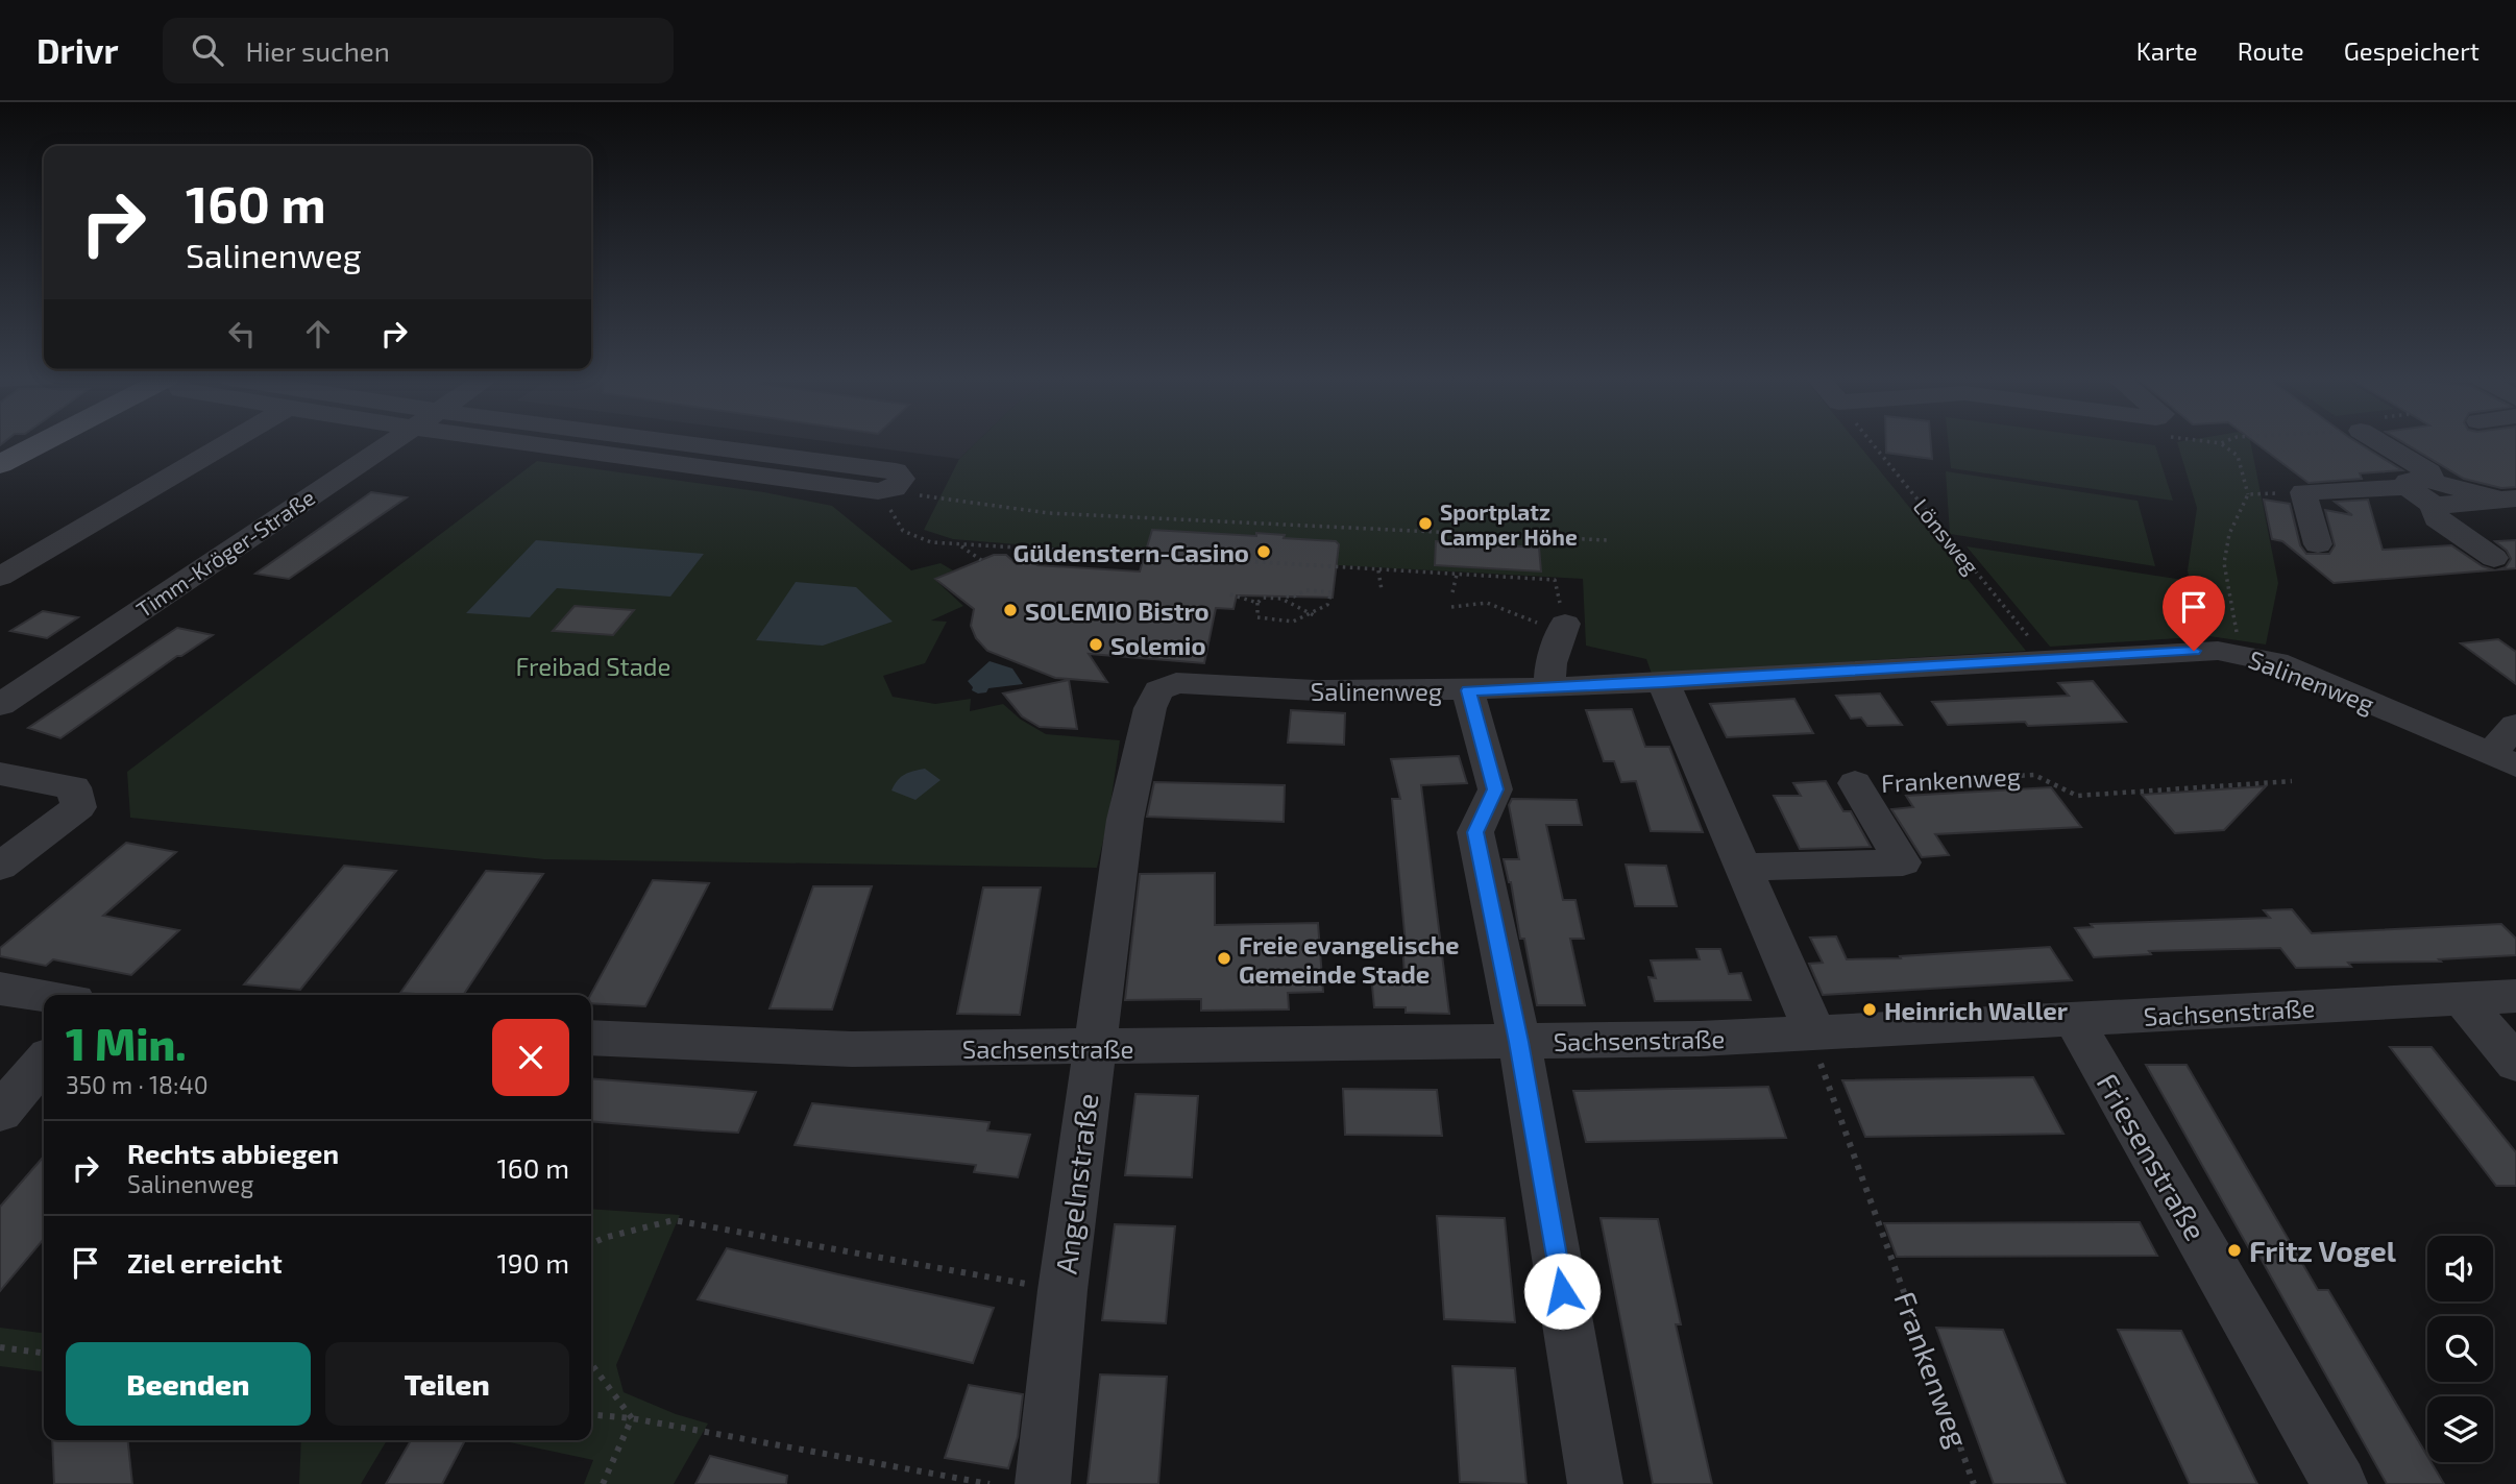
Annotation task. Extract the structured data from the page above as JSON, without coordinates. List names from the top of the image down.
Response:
{
  "streets": {
    "street": [
      "Timm-Kröger-Straße",
      "Salinenweg",
      "Frankenweg",
      "Sachsenstraße",
      "Friesenstraße",
      "Angelnstraße"
    ],
    "path": ["Lönsweg"]
  },
  "crossings": [
    ["Lönsweg", "Salinenweg"],
    ["Salinenweg", "Angelnstraße"],
    ["Frankenweg", "Sachsenstraße"],
    ["Sachsenstraße", "Friesenstraße"],
    ["Sachsenstraße", "Angelnstraße"]
  ],
  "parks": ["Freibad Stade"],
  "places": [
    "Sportplatz Camper Höhe",
    "Güldenstern-Casino",
    "SOLEMIO Bistro",
    "Solemio",
    "Freie evangelische Gemeinde Stade",
    "Heinrich Waller",
    "Fritz Vogel"
  ],
  "page": {
    "header": "Drivr",
    "search": "Hier suchen",
    "nav": ["Karte", "Route", "Gespeichert"],
    "turn": ["160 m", "Salinenweg"],
    "heading": ["1 Min.", "350 m · 18:40"],
    "list": [
      {
        "name": "Rechts abbiegen",
        "note": "Salinenweg",
        "value": "160 m"
      },
      {
        "name": "Ziel erreicht",
        "value": "190 m"
      }
    ],
    "buttons": ["Beenden", "Teilen"]
  }
}
